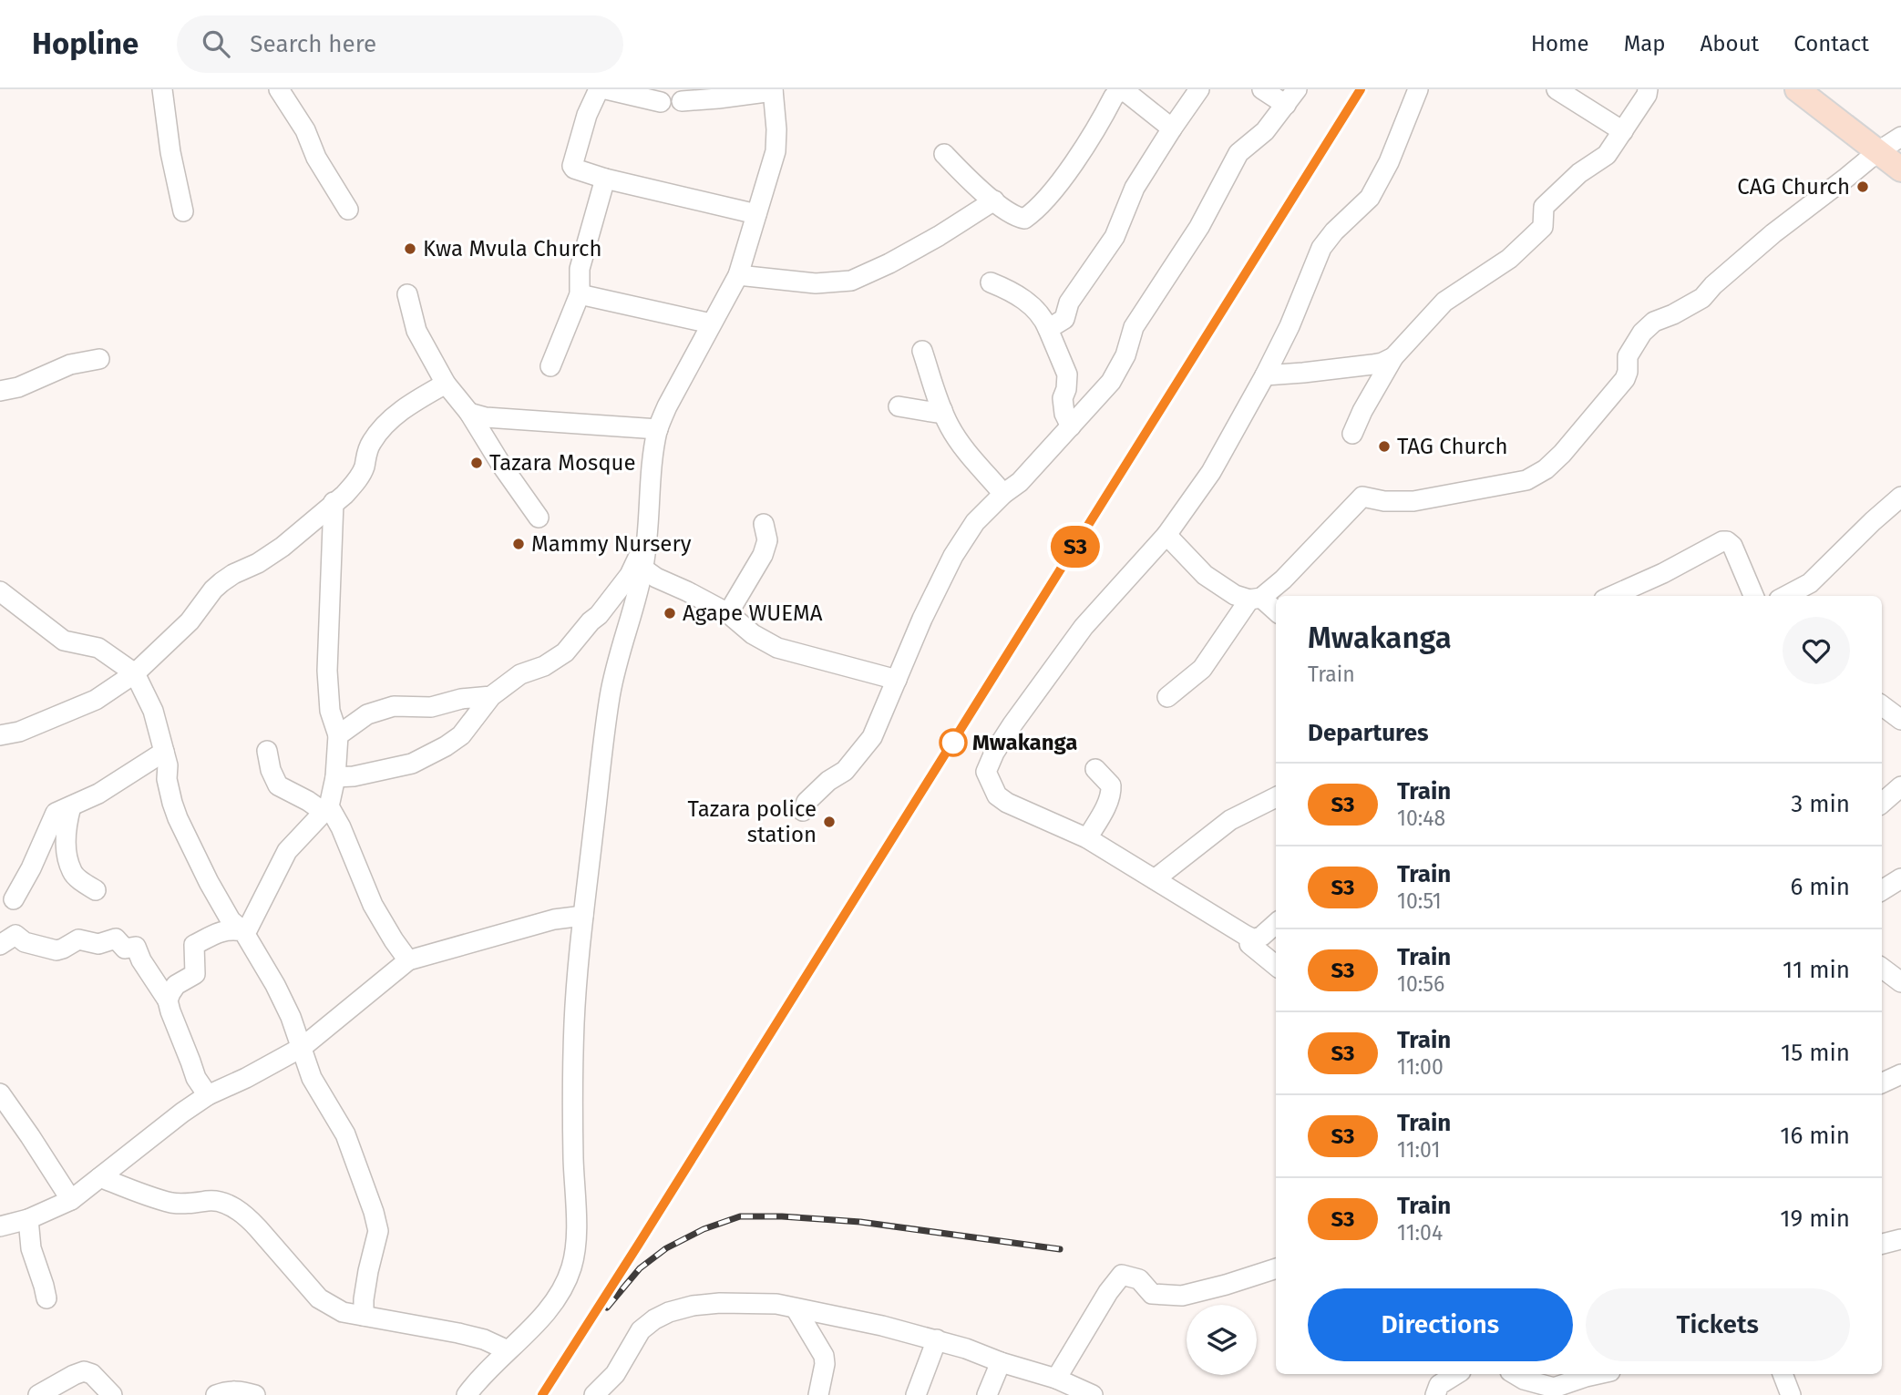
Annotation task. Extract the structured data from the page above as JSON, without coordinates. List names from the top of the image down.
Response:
{
  "places": [
    "CAG Church",
    "Kwa Mvula Church",
    "TAG Church",
    "Tazara Mosque",
    "Mammy Nursery",
    "Agape WUEMA",
    "Mwakanga",
    "Tazara police station"
  ],
  "page": {
    "header": "Hopline",
    "search": "Search here",
    "nav": [
      "Home",
      "Map",
      "About",
      "Contact"
    ],
    "on_map": "S3",
    "heading": [
      ["Mwakanga", "Train"],
      "Departures"
    ],
    "list": [
      {
        "mark": "S3",
        "name": "Train",
        "note": "10:48",
        "value": "3 min"
      },
      {
        "mark": "S3",
        "name": "Train",
        "note": "10:51",
        "value": "6 min"
      },
      {
        "mark": "S3",
        "name": "Train",
        "note": "10:56",
        "value": "11 min"
      },
      {
        "mark": "S3",
        "name": "Train",
        "note": "11:00",
        "value": "15 min"
      },
      {
        "mark": "S3",
        "name": "Train",
        "note": "11:01",
        "value": "16 min"
      },
      {
        "mark": "S3",
        "name": "Train",
        "note": "11:04",
        "value": "19 min"
      }
    ],
    "buttons": ["Directions", "Tickets"]
  }
}
